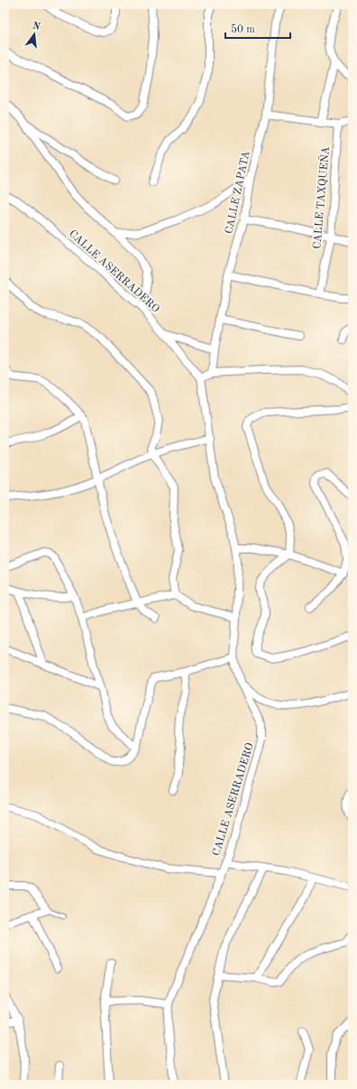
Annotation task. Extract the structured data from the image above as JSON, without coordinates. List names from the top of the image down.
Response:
{
  "streets": {
    "street": ["CALLE ZAPATA", "CALLE TAXQUEÑA", "CALLE ASERRADERO"]
  },
  "scale_bar": "50 m",
  "north": "top"
}
